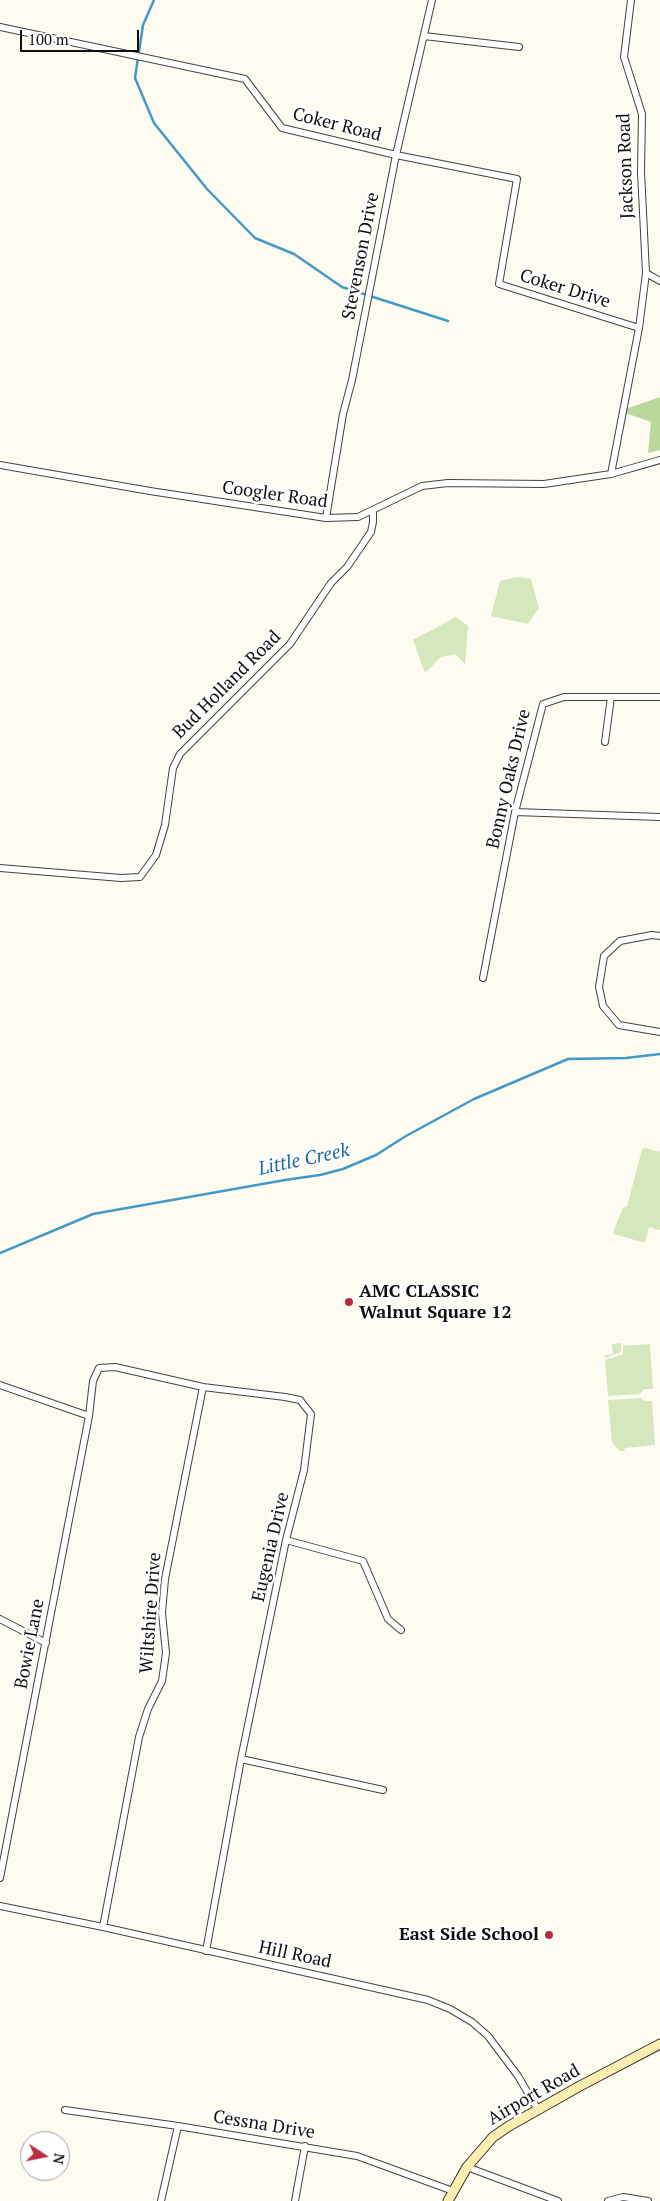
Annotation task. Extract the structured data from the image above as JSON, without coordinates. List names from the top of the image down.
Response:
{
  "streets": {
    "street": [
      "Coker Road",
      "Jackson Road",
      "Stevenson Drive",
      "Coker Drive",
      "Coogler Road",
      "Bud Holland Road",
      "Bonny Oaks Drive",
      "Eugenia Drive",
      "Wiltshire Drive",
      "Bowie Lane",
      "Hill Road",
      "Airport Road",
      "Cessna Drive"
    ]
  },
  "crossings": [
    ["Coker Road", "Stevenson Drive"],
    ["Coker Road", "Coker Drive"],
    ["Jackson Road", "Coker Drive"],
    ["Stevenson Drive", "Coker Drive"],
    ["Stevenson Drive", "Coogler Road"],
    ["Coogler Road", "Bud Holland Road"],
    ["Eugenia Drive", "Wiltshire Drive"],
    ["Eugenia Drive", "Bowie Lane"],
    ["Eugenia Drive", "Hill Road"],
    ["Wiltshire Drive", "Hill Road"],
    ["Hill Road", "Airport Road"],
    ["Airport Road", "Cessna Drive"]
  ],
  "water": ["Little Creek"],
  "places": ["AMC CLASSIC Walnut Square 12", "East Side School"],
  "scale_bar": "100 m",
  "north": "right"
}
